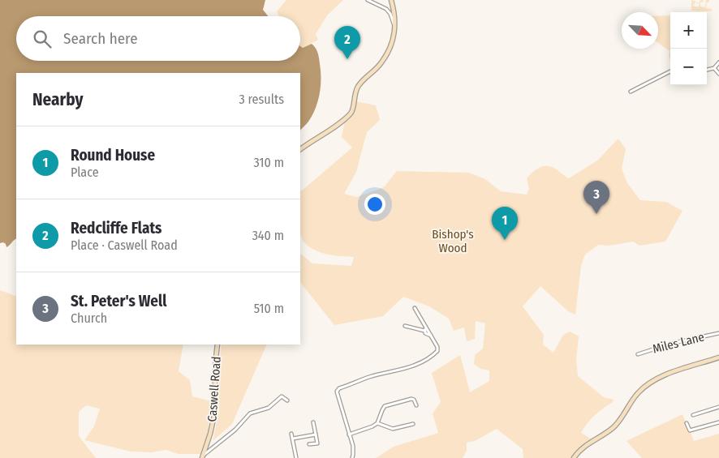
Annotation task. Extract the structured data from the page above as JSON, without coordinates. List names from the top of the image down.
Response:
{
  "streets": {
    "street": ["Miles Lane", "Caswell Road"]
  },
  "parks": ["Bishop's Wood"],
  "north": "bottom right",
  "page": {
    "map_buttons": ["+", "−"],
    "search": "Search here",
    "pins": ["2", "3", "1"],
    "heading": ["Nearby", "3 results"],
    "list": [
      {
        "mark": "1",
        "name": "Round House",
        "note": "Place",
        "value": "310 m"
      },
      {
        "mark": "2",
        "name": "Redcliffe Flats",
        "note": "Place · Caswell Road",
        "value": "340 m"
      },
      {
        "mark": "3",
        "name": "St. Peter's Well",
        "note": "Church",
        "value": "510 m"
      }
    ]
  }
}
